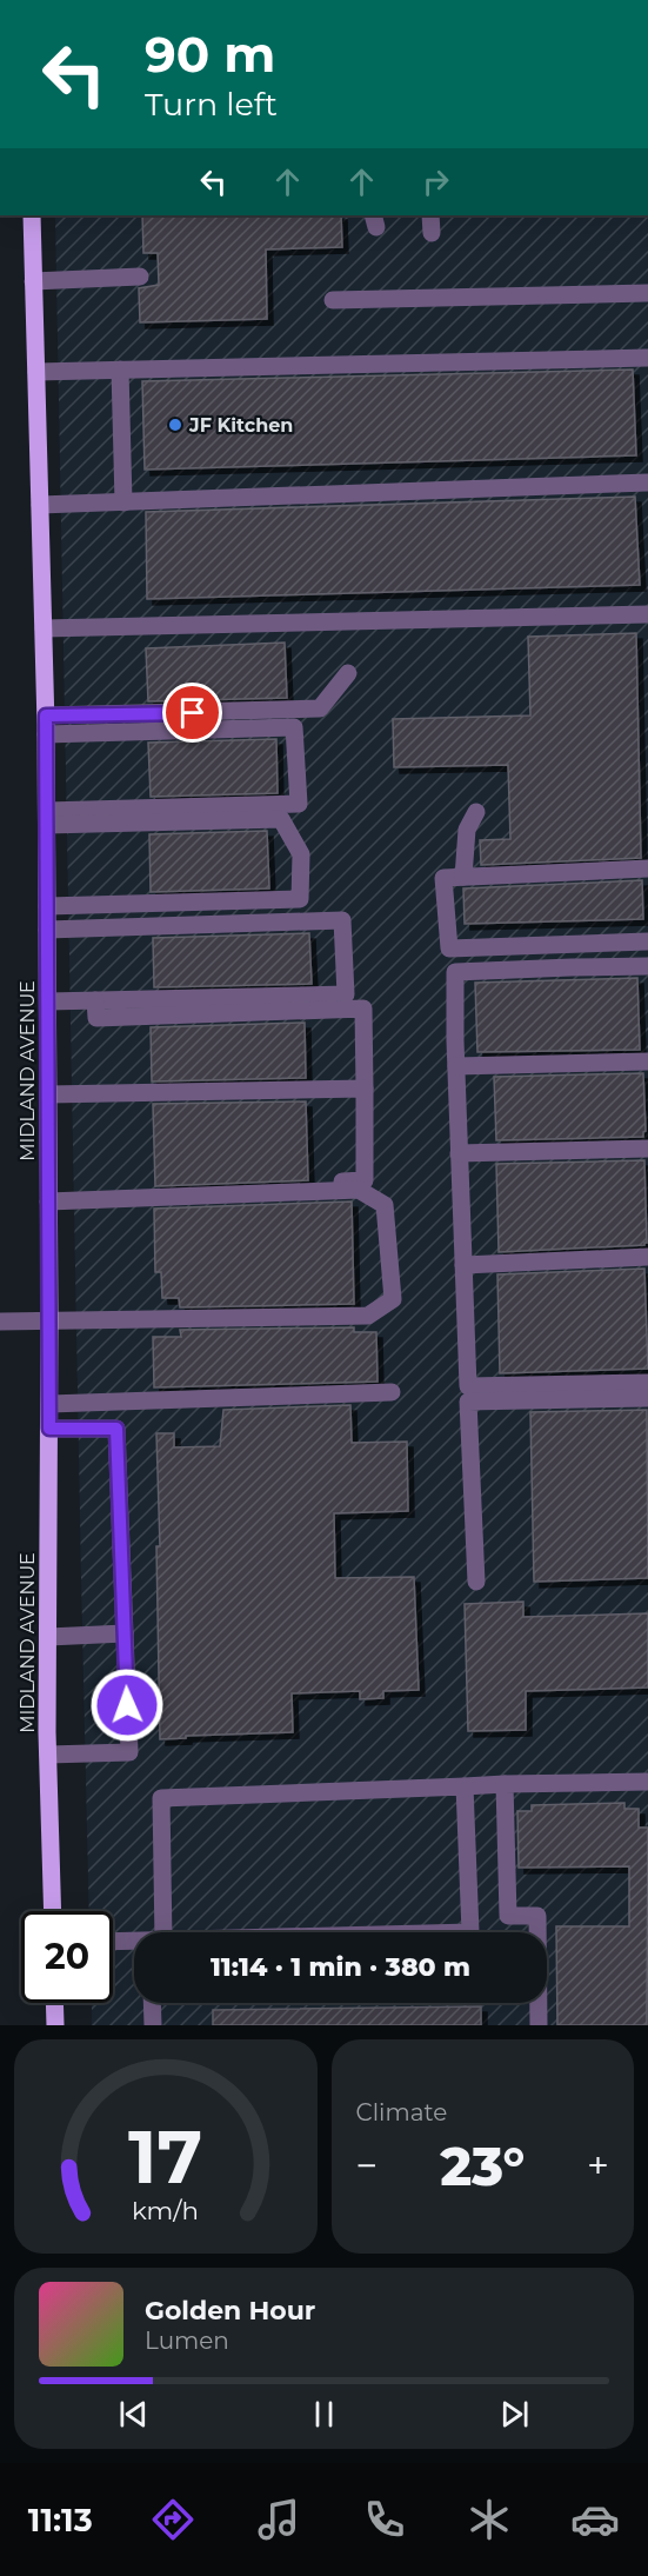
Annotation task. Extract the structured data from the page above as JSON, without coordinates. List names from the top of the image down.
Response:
{
  "streets": {
    "main road": ["MIDLAND AVENUE"]
  },
  "places": ["JF Kitchen"],
  "page": {
    "turn": ["90 m", "Turn left"],
    "limit": "20",
    "trip": "11:14 · 1 min · 380 m",
    "tile": "Climate",
    "heat": ["−", "23°", "+"],
    "song": ["Golden Hour", "Lumen"],
    "tabs": "11:13",
    "gauge": ["17", "km/h"]
  }
}
